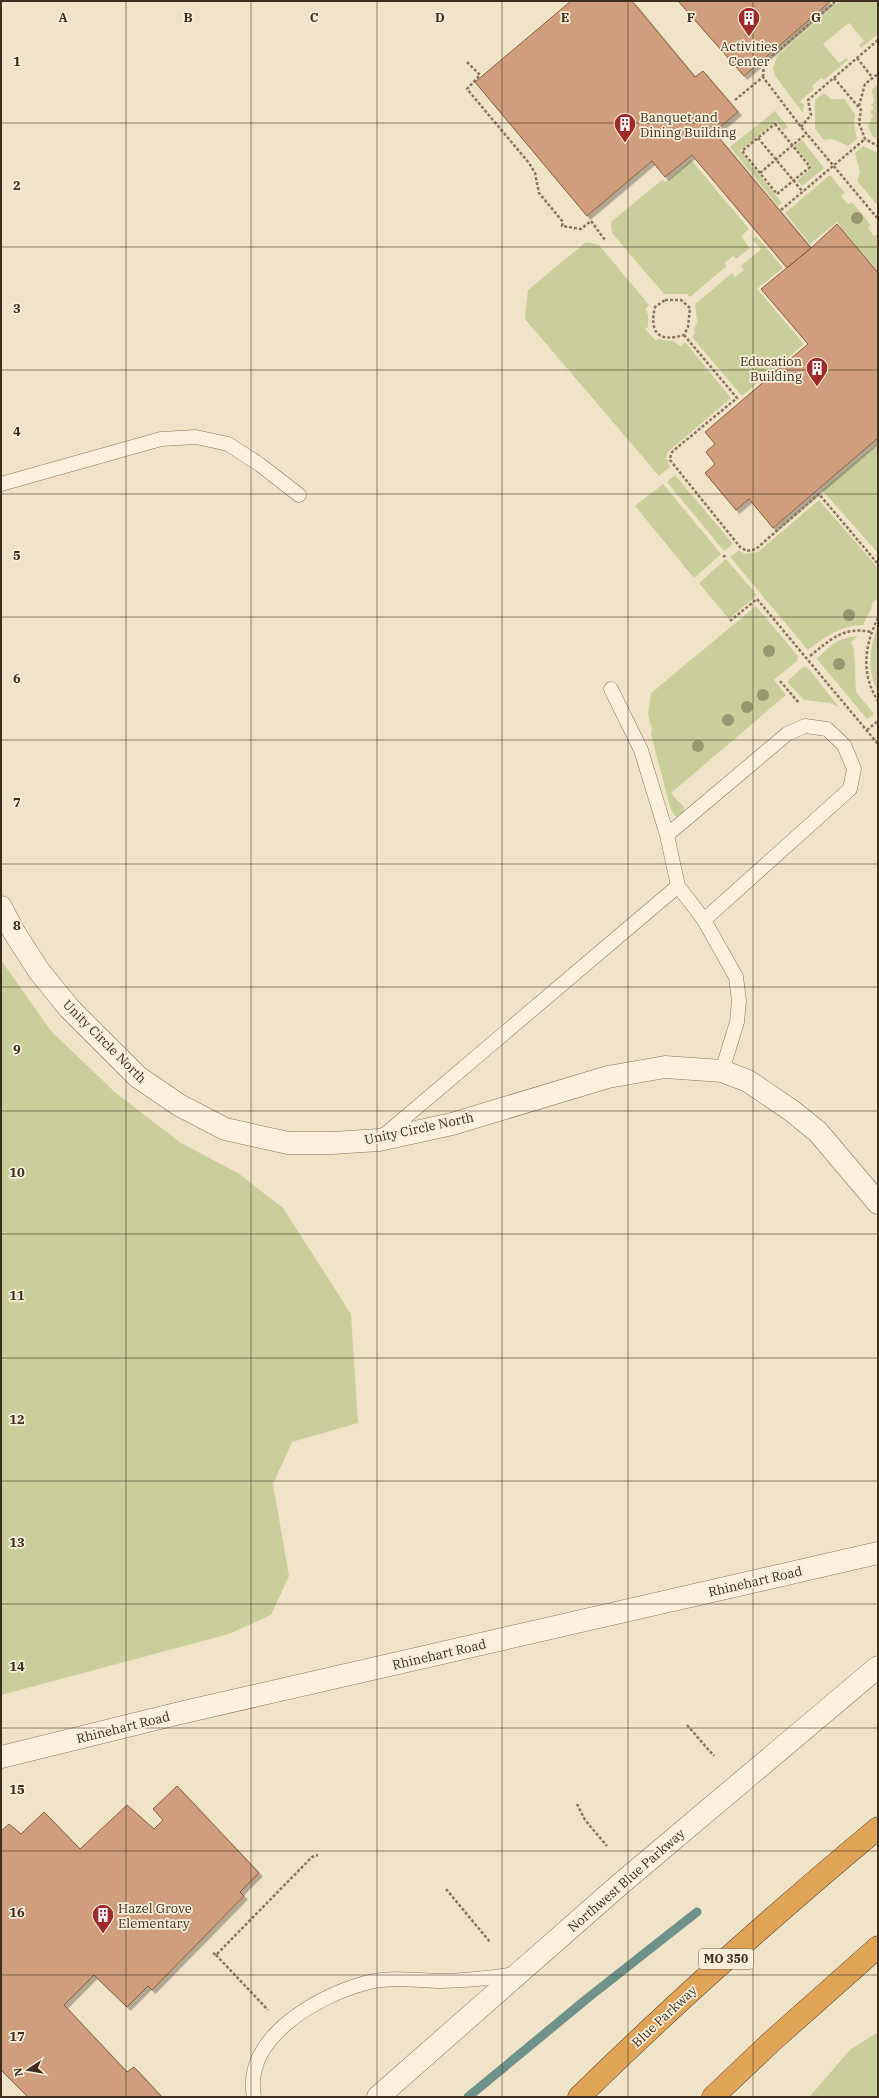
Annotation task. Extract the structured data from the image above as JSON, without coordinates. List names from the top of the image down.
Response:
{
  "streets": {
    "highway": ["MO 350", "Blue Parkway"],
    "street": ["Unity Circle North", "Rhinehart Road", "Northwest Blue Parkway"]
  },
  "places": {
    "building": [
      "Activities Center",
      "Banquet and Dining Building",
      "Education Building",
      "Hazel Grove Elementary"
    ]
  },
  "north": "left",
  "grid": {
    "columns": [
      "A",
      "B",
      "C",
      "D",
      "E",
      "F",
      "G"
    ],
    "rows": [
      "1",
      "2",
      "3",
      "4",
      "5",
      "6",
      "7",
      "8",
      "9",
      "10",
      "11",
      "12",
      "13",
      "14",
      "15",
      "16",
      "17"
    ]
  }
}
